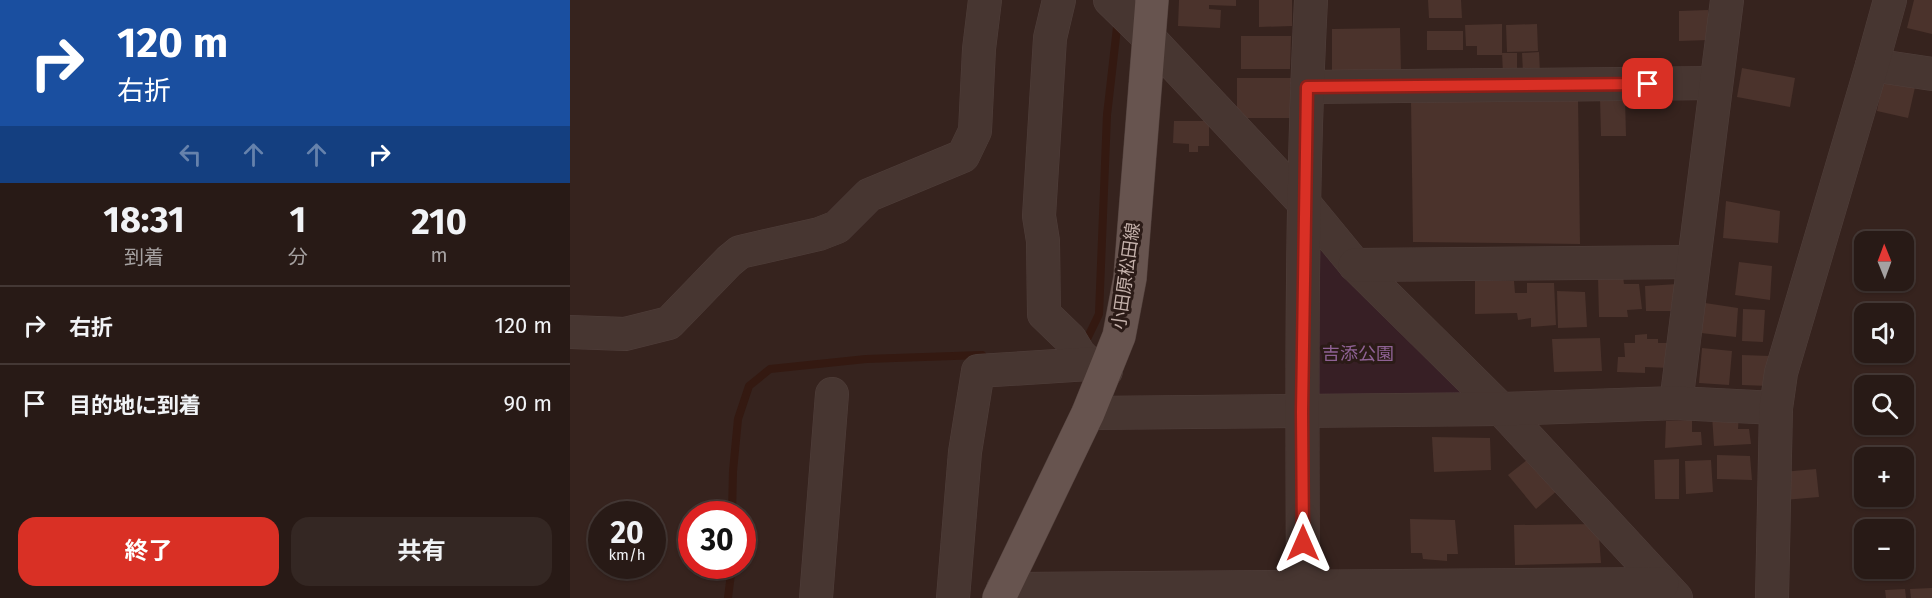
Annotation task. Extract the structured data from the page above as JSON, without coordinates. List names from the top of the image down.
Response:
{
  "streets": {
    "main road": ["小田原松田線"]
  },
  "parks": ["吉添公園"],
  "north": "top",
  "page": {
    "turn": ["120 m", "右折"],
    "eta": [
      "18:31",
      "到着",
      "1",
      "分",
      "210",
      "m"
    ],
    "map_buttons": ["+", "−"],
    "list": [
      {
        "name": "右折",
        "value": "120 m"
      },
      {
        "name": "目的地に到着",
        "value": "90 m"
      }
    ],
    "speed": "20 km/h",
    "limit": "30",
    "buttons": ["終了", "共有"]
  }
}
